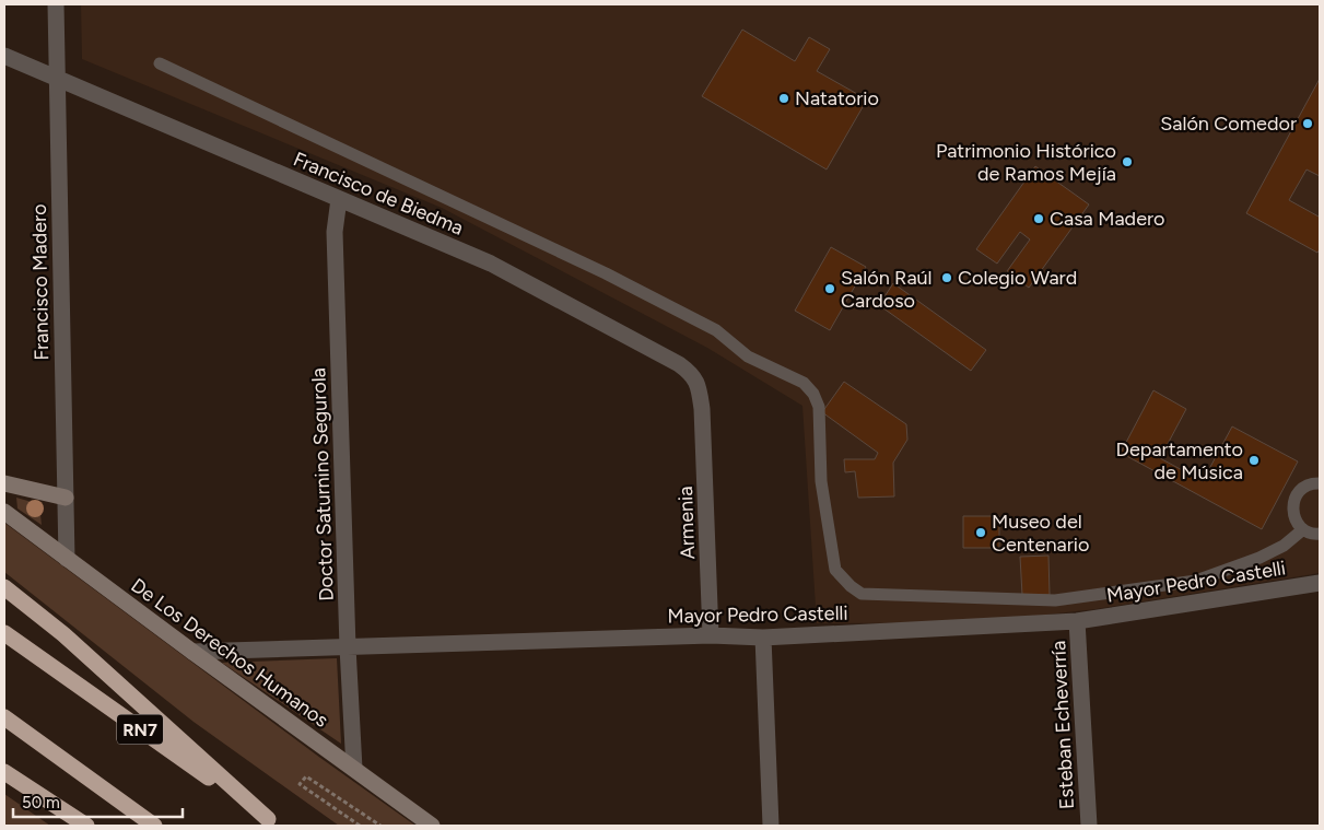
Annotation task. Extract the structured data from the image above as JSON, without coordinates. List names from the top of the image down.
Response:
{
  "streets": {
    "highway": ["RN7"],
    "street": [
      "Francisco de Biedma",
      "Francisco Madero",
      "Doctor Saturnino Segurola",
      "Armenia",
      "Mayor Pedro Castelli",
      "De Los Derechos Humanos",
      "Esteban Echeverría"
    ]
  },
  "crossings": [
    ["Francisco de Biedma", "Francisco Madero"],
    ["Francisco de Biedma", "Doctor Saturnino Segurola"],
    ["Francisco de Biedma", "Armenia"],
    ["Francisco Madero", "De Los Derechos Humanos"],
    ["Doctor Saturnino Segurola", "Mayor Pedro Castelli"],
    ["Doctor Saturnino Segurola", "De Los Derechos Humanos"],
    ["Armenia", "Mayor Pedro Castelli"],
    ["Mayor Pedro Castelli", "De Los Derechos Humanos"],
    ["Mayor Pedro Castelli", "Esteban Echeverría"]
  ],
  "places": [
    "Natatorio",
    "Salón Comedor",
    "Patrimonio Histórico de Ramos Mejía",
    "Casa Madero",
    "Colegio Ward",
    "Salón Raúl Cardoso",
    "Departamento de Música",
    "Museo del Centenario"
  ],
  "scale_bar": "50 m"
}
